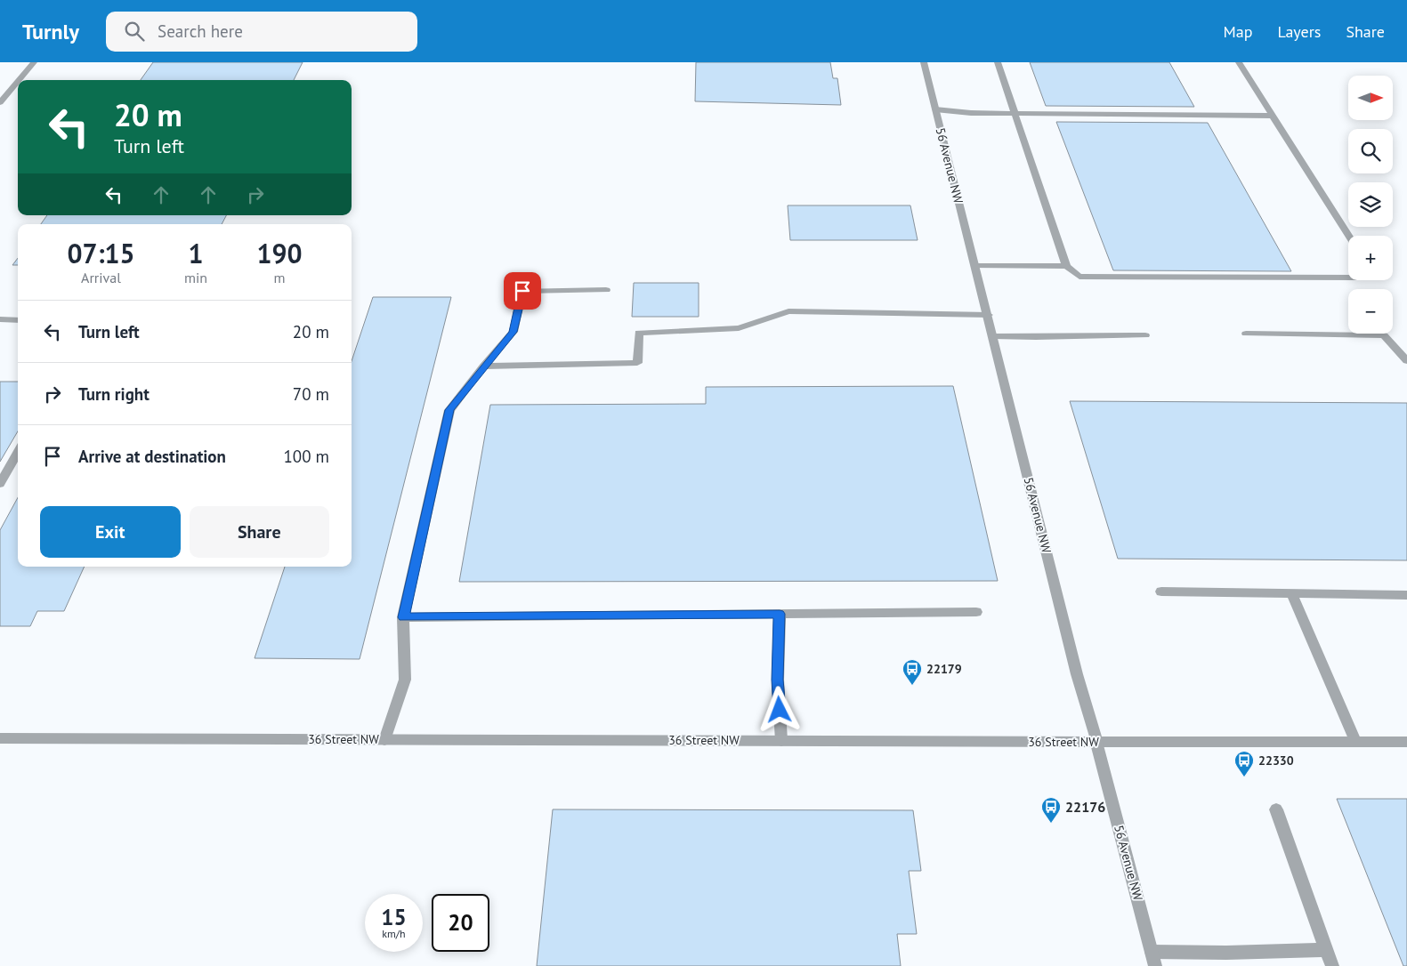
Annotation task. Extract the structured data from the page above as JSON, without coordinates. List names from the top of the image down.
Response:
{
  "streets": {
    "street": ["56 Avenue NW", "36 Street NW"]
  },
  "crossings": [
    ["56 Avenue NW", "36 Street NW"]
  ],
  "places": {
    "bus stop": ["22179", "22330", "22176"]
  },
  "north": "right",
  "page": {
    "header": "Turnly",
    "search": "Search here",
    "nav": ["Map", "Layers", "Share"],
    "map_buttons": ["+", "−"],
    "turn": ["20 m", "Turn left"],
    "eta": [
      "07:15",
      "Arrival",
      "1",
      "min",
      "190",
      "m"
    ],
    "list": [
      {
        "name": "Turn left",
        "value": "20 m"
      },
      {
        "name": "Turn right",
        "value": "70 m"
      },
      {
        "name": "Arrive at destination",
        "value": "100 m"
      }
    ],
    "buttons": ["Exit", "Share"],
    "speed": "15 km/h",
    "limit": "20"
  }
}
